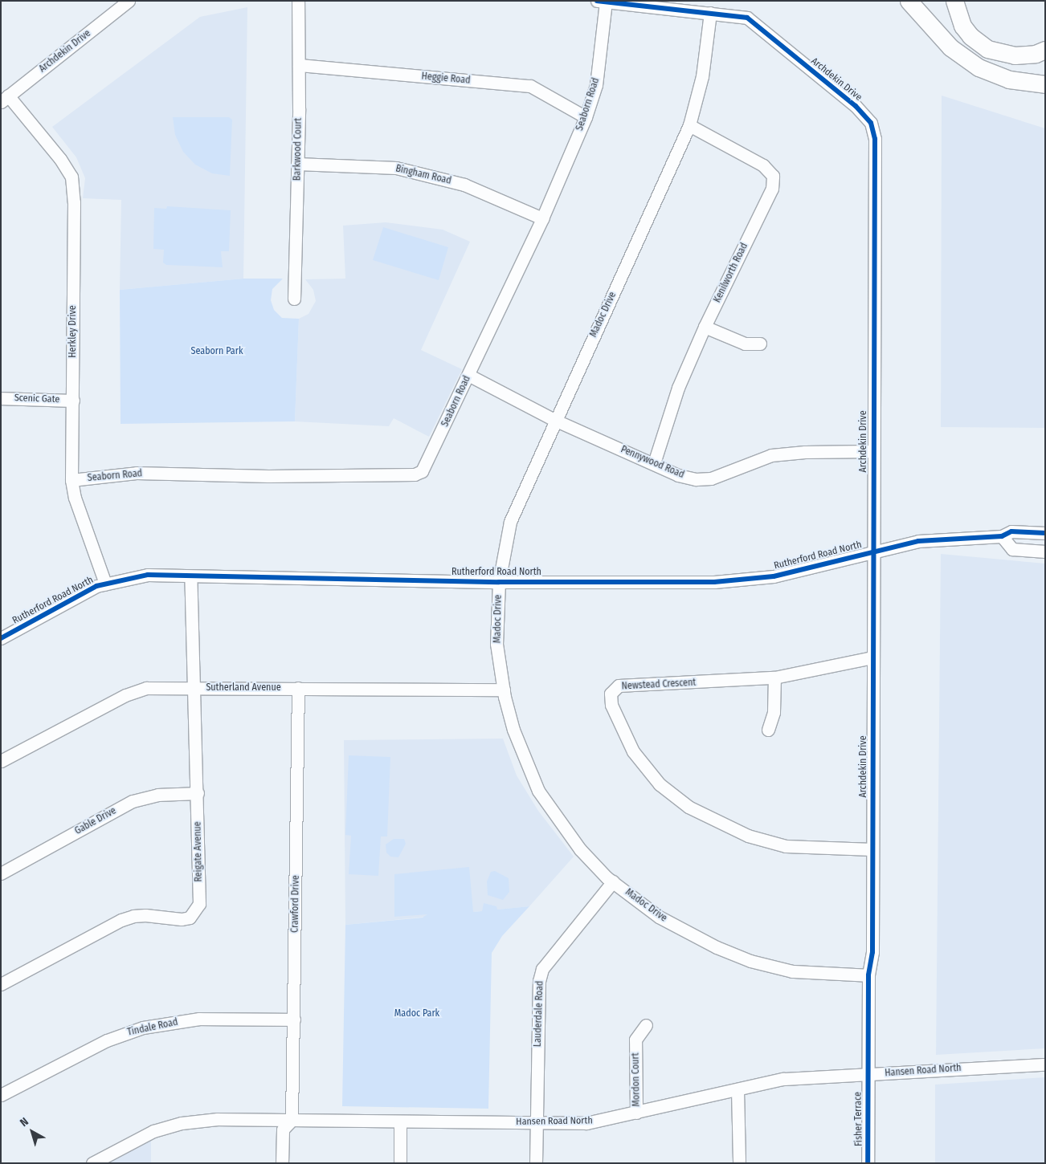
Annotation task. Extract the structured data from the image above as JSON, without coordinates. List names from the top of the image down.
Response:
{
  "streets": {
    "street": [
      "Archdekin Drive",
      "Heggie Road",
      "Seaborn Road",
      "Barkwood Court",
      "Bingham Road",
      "Kenilworth Road",
      "Madoc Drive",
      "Herkley Drive",
      "Scenic Gate",
      "Pennywood Road",
      "Rutherford Road North",
      "Newstead Crescent",
      "Sutherland Avenue",
      "Gable Drive",
      "Reigate Avenue",
      "Crawford Drive",
      "Lauderdale Road",
      "Tindale Road",
      "Hansen Road North",
      "Mordon Court",
      "Fisher Terrace"
    ]
  },
  "crossings": [
    ["Archdekin Drive", "Seaborn Road"],
    ["Archdekin Drive", "Madoc Drive"],
    ["Archdekin Drive", "Herkley Drive"],
    ["Archdekin Drive", "Pennywood Road"],
    ["Archdekin Drive", "Rutherford Road North"],
    ["Archdekin Drive", "Newstead Crescent"],
    ["Archdekin Drive", "Hansen Road North"],
    ["Archdekin Drive", "Fisher Terrace"],
    ["Heggie Road", "Seaborn Road"],
    ["Heggie Road", "Barkwood Court"],
    ["Seaborn Road", "Bingham Road"],
    ["Seaborn Road", "Herkley Drive"],
    ["Seaborn Road", "Pennywood Road"],
    ["Barkwood Court", "Bingham Road"],
    ["Kenilworth Road", "Madoc Drive"],
    ["Kenilworth Road", "Pennywood Road"],
    ["Madoc Drive", "Pennywood Road"],
    ["Madoc Drive", "Rutherford Road North"],
    ["Madoc Drive", "Sutherland Avenue"],
    ["Madoc Drive", "Lauderdale Road"],
    ["Herkley Drive", "Scenic Gate"],
    ["Herkley Drive", "Rutherford Road North"],
    ["Rutherford Road North", "Reigate Avenue"],
    ["Sutherland Avenue", "Reigate Avenue"],
    ["Sutherland Avenue", "Crawford Drive"],
    ["Gable Drive", "Reigate Avenue"],
    ["Crawford Drive", "Tindale Road"],
    ["Crawford Drive", "Hansen Road North"],
    ["Lauderdale Road", "Hansen Road North"],
    ["Hansen Road North", "Mordon Court"],
    ["Hansen Road North", "Fisher Terrace"]
  ],
  "parks": ["Seaborn Park", "Madoc Park"],
  "north": "top left"
}
